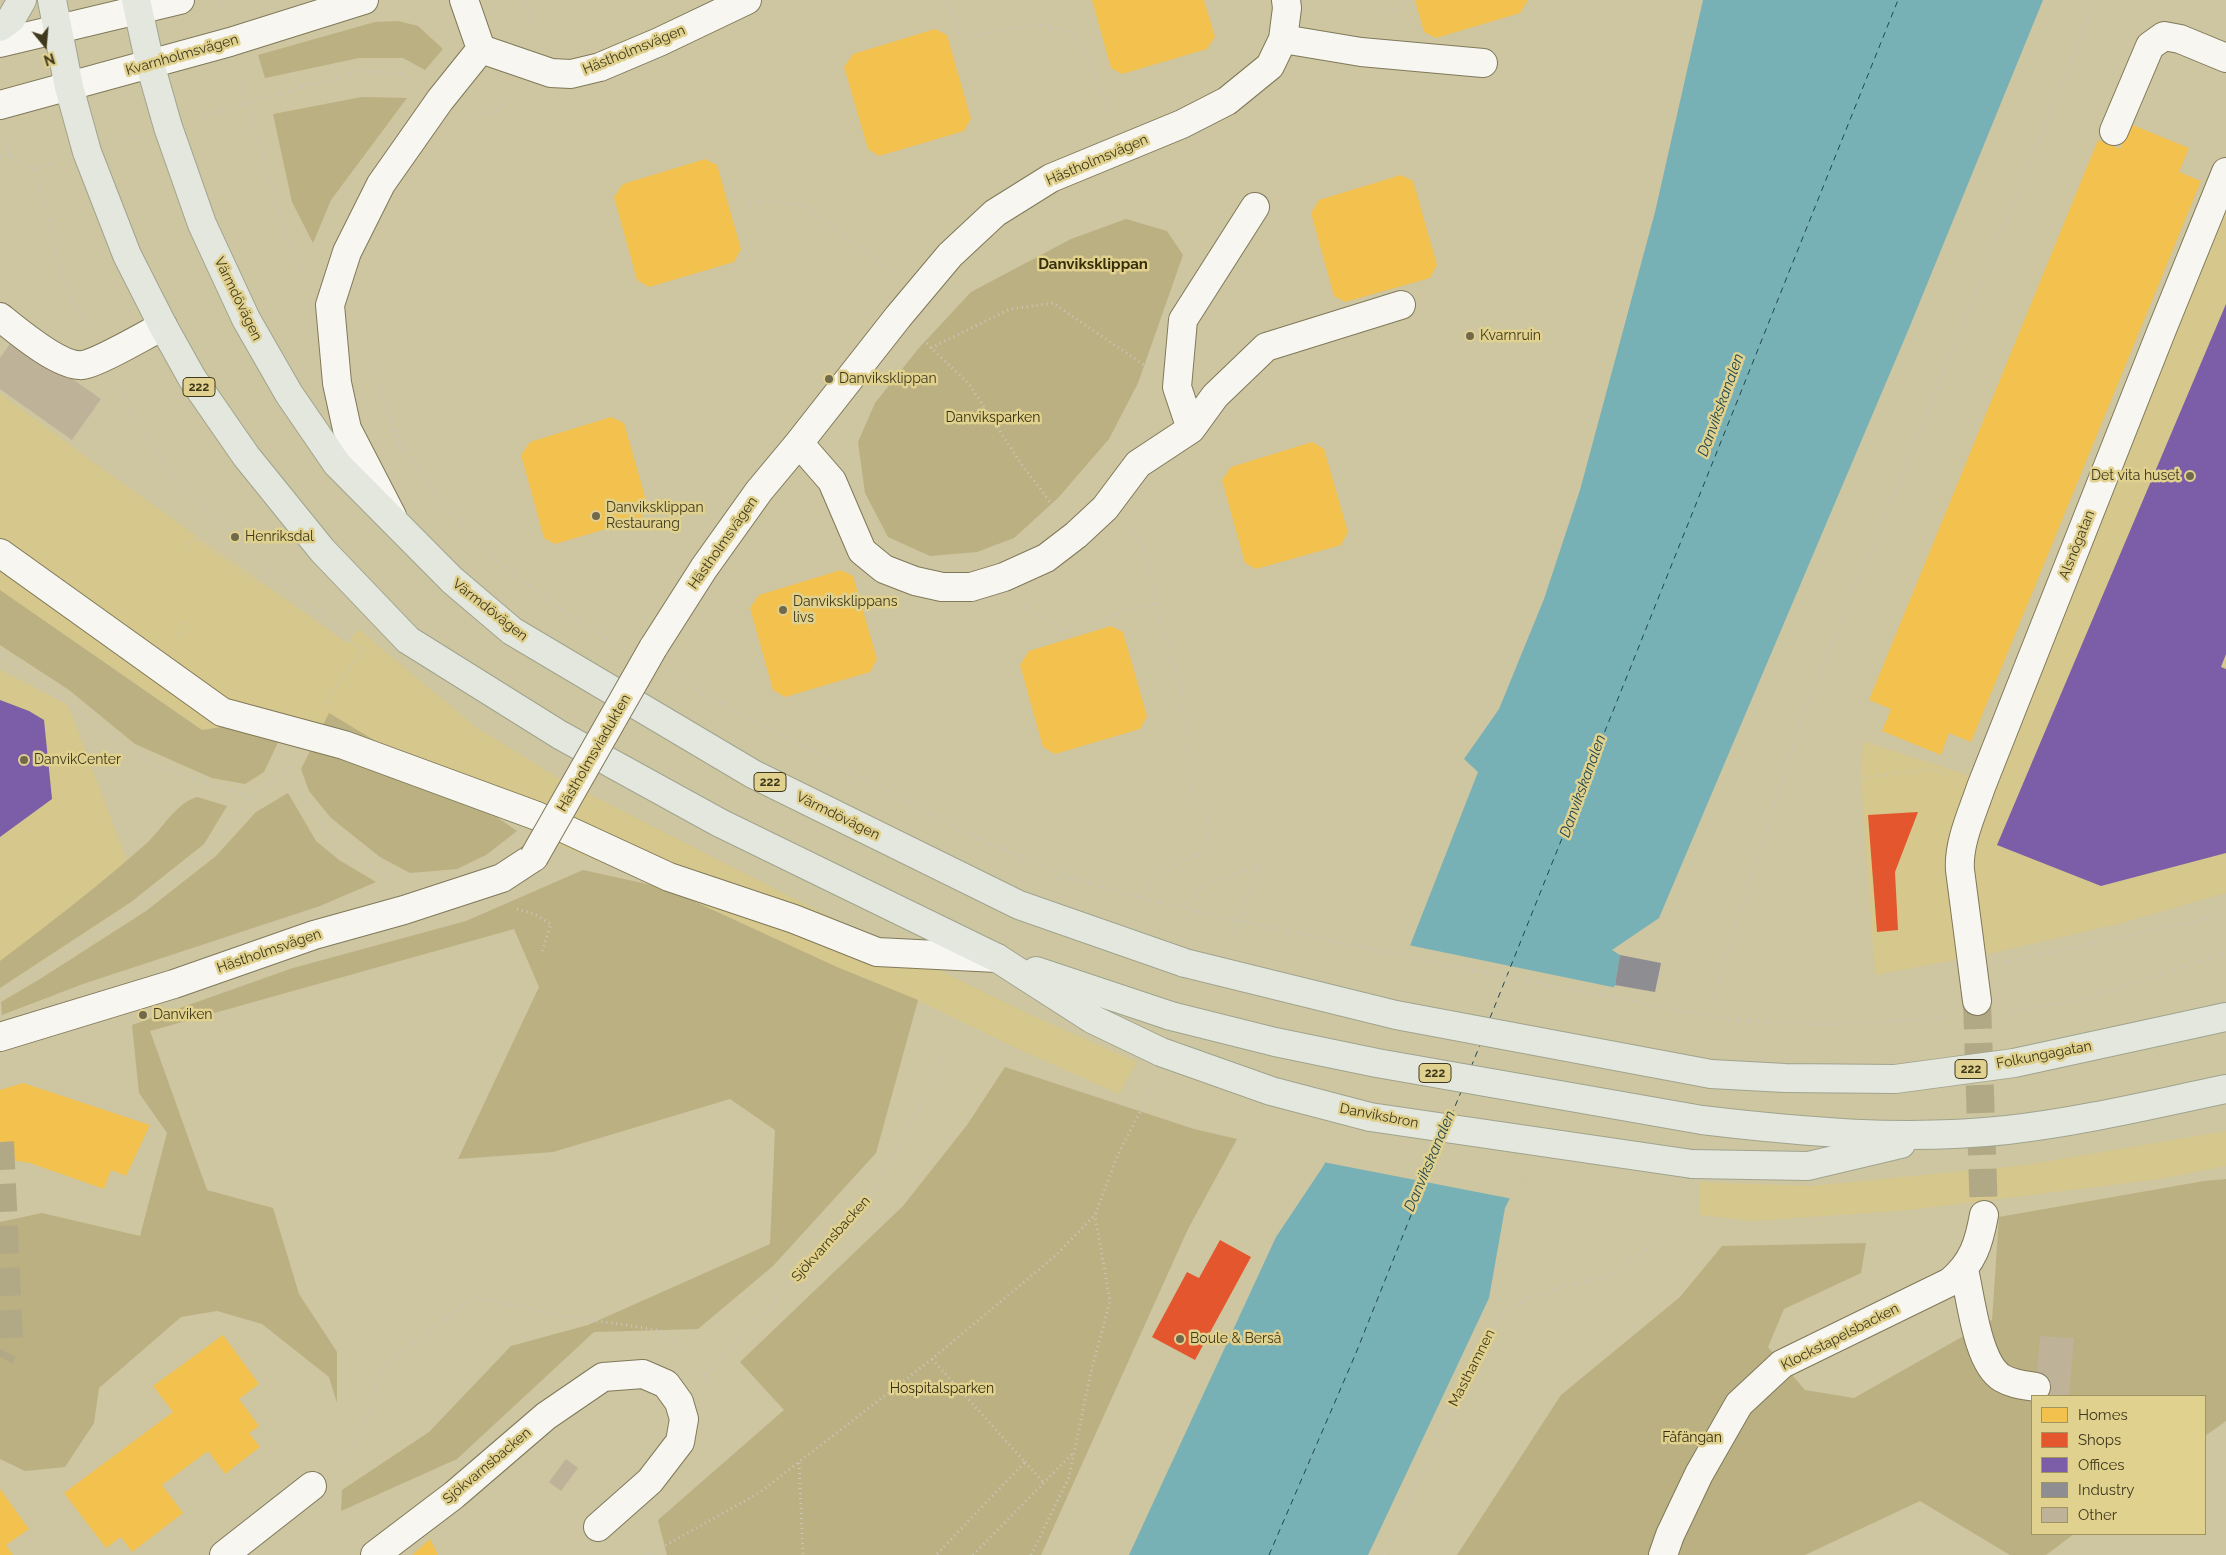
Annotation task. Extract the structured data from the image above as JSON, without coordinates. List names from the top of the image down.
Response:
{
  "streets": {
    "main road": [
      "Värmdövägen",
      "222",
      "Folkungagatan",
      "Danviksbron"
    ],
    "street": [
      "Hästholmsvägen",
      "Kvarnholmsvägen",
      "Alsnögatan",
      "Hästholmsviadukten",
      "Sjökvarnsbacken",
      "Klockstapelsbacken"
    ],
    "path": ["Masthamnen"]
  },
  "crossings": [
    ["Hästholmsvägen", "Hästholmsviadukten"],
    ["Kvarnholmsvägen", "Värmdövägen"],
    ["Kvarnholmsvägen", "222"],
    ["Värmdövägen", "Folkungagatan"],
    ["222", "Danviksbron"]
  ],
  "districts": ["Danviksklippan"],
  "water": ["Danvikskanalen"],
  "parks": ["Danviksparken", "Hospitalsparken", "Fåfängan"],
  "places": [
    "Kvarnruin",
    "Danviksklippan",
    "Det vita huset",
    "Danviksklippan Restaurang",
    "Henriksdal",
    "Danviksklippans livs",
    "DanvikCenter",
    "Danviken",
    "Boule & Berså"
  ],
  "legend": [
    "Homes",
    "Shops",
    "Offices",
    "Industry",
    "Other"
  ],
  "north": "bottom"
}
